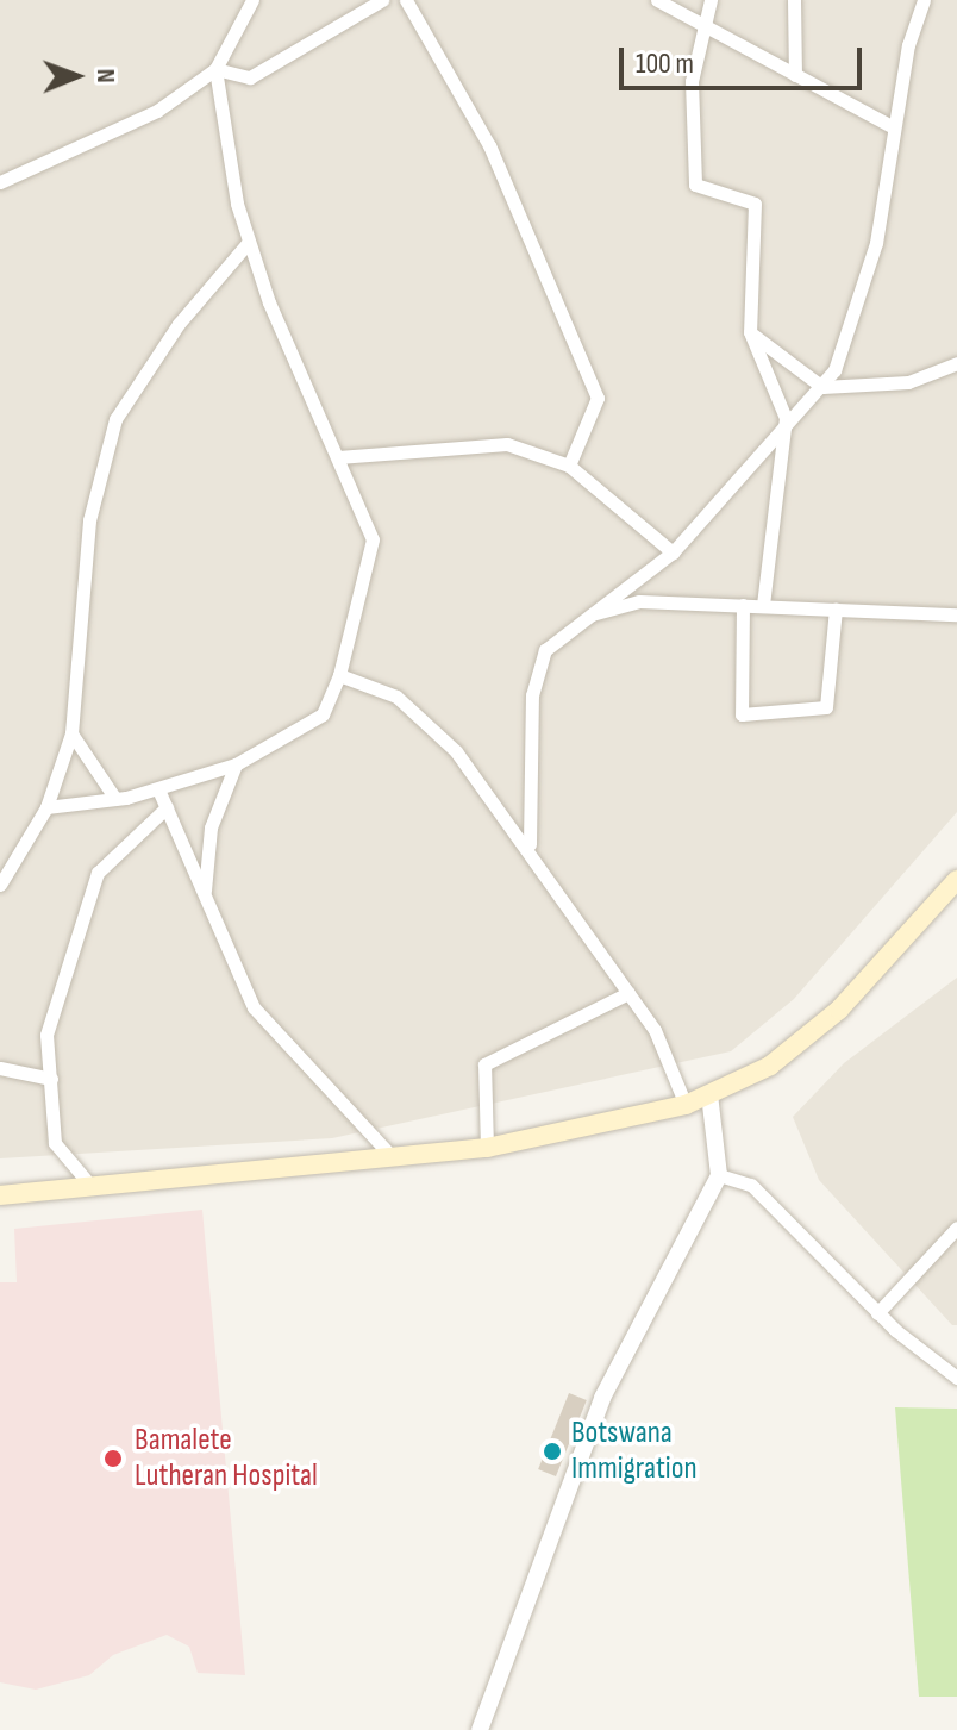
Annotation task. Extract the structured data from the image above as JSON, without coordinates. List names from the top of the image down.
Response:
{
  "places": ["Botswana Immigration", "Bamalete Lutheran Hospital"],
  "scale_bar": "100 m",
  "north": "right"
}
